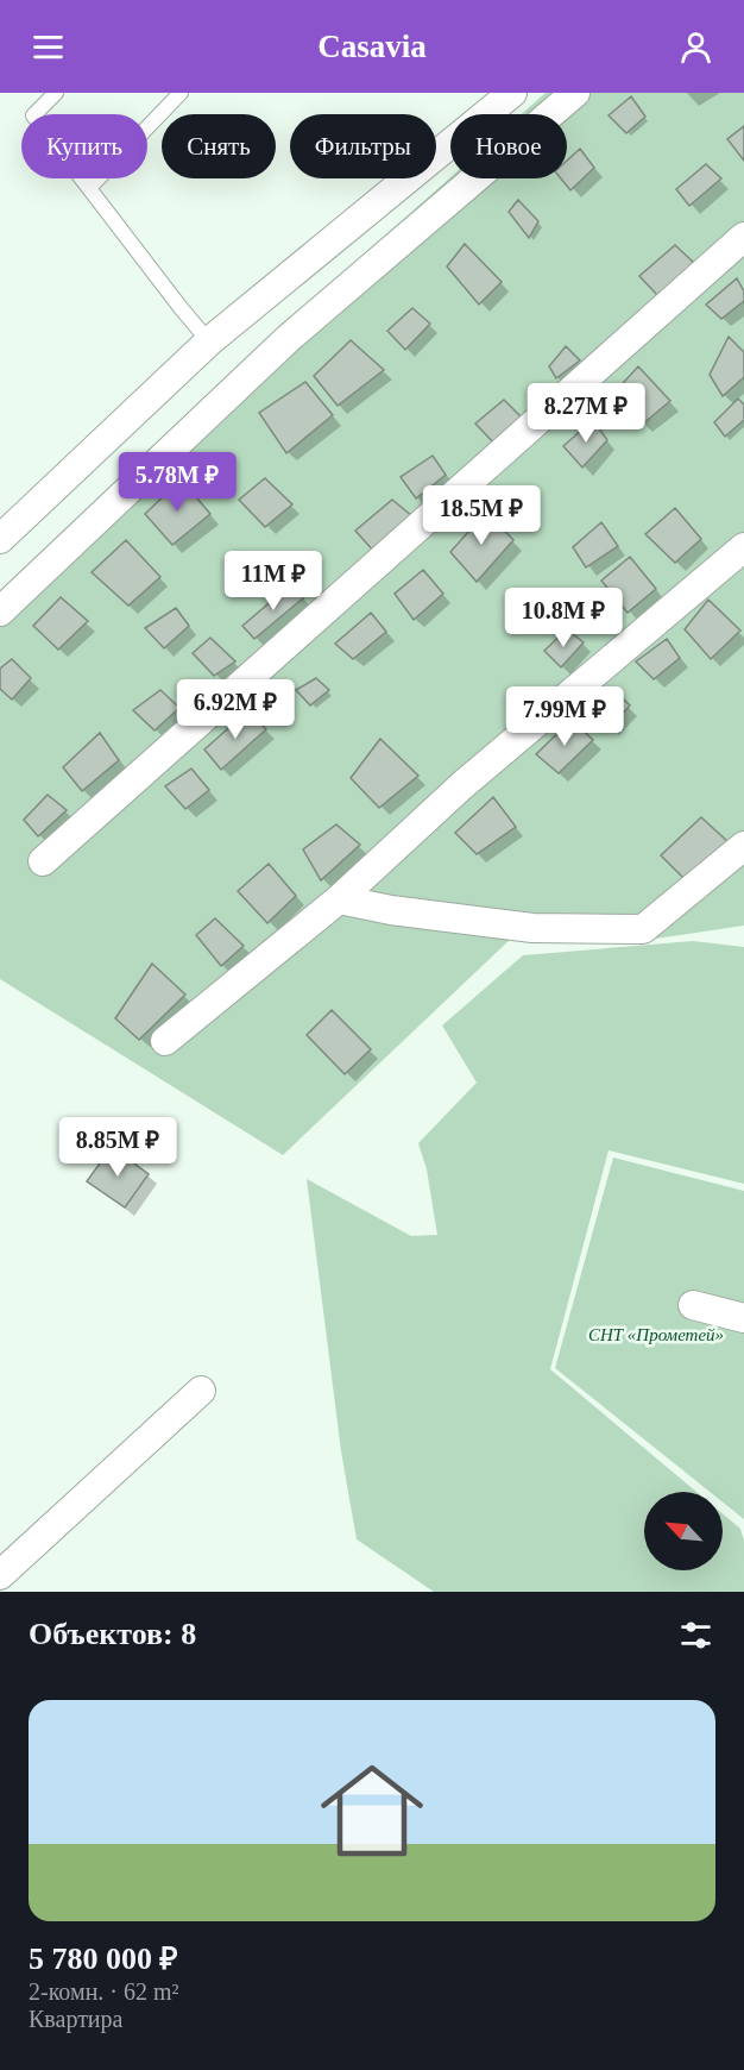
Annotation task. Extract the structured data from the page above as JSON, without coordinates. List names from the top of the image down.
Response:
{
  "parks": ["СНТ «Прометей»"],
  "north": "top left",
  "page": {
    "header": "Casavia",
    "chip": [
      "Купить",
      "Снять",
      "Фильтры",
      "Новое"
    ],
    "price": [
      "8.27M ₽",
      "5.78M ₽",
      "18.5M ₽",
      "11M ₽",
      "10.8M ₽",
      "6.92M ₽",
      "7.99M ₽",
      "8.85M ₽"
    ],
    "heading": "Объектов: 8",
    "list": [
      {
        "name": "5 780 000 ₽",
        "note": "2-комн. · 62 m² · Квартира"
      }
    ]
  }
}
